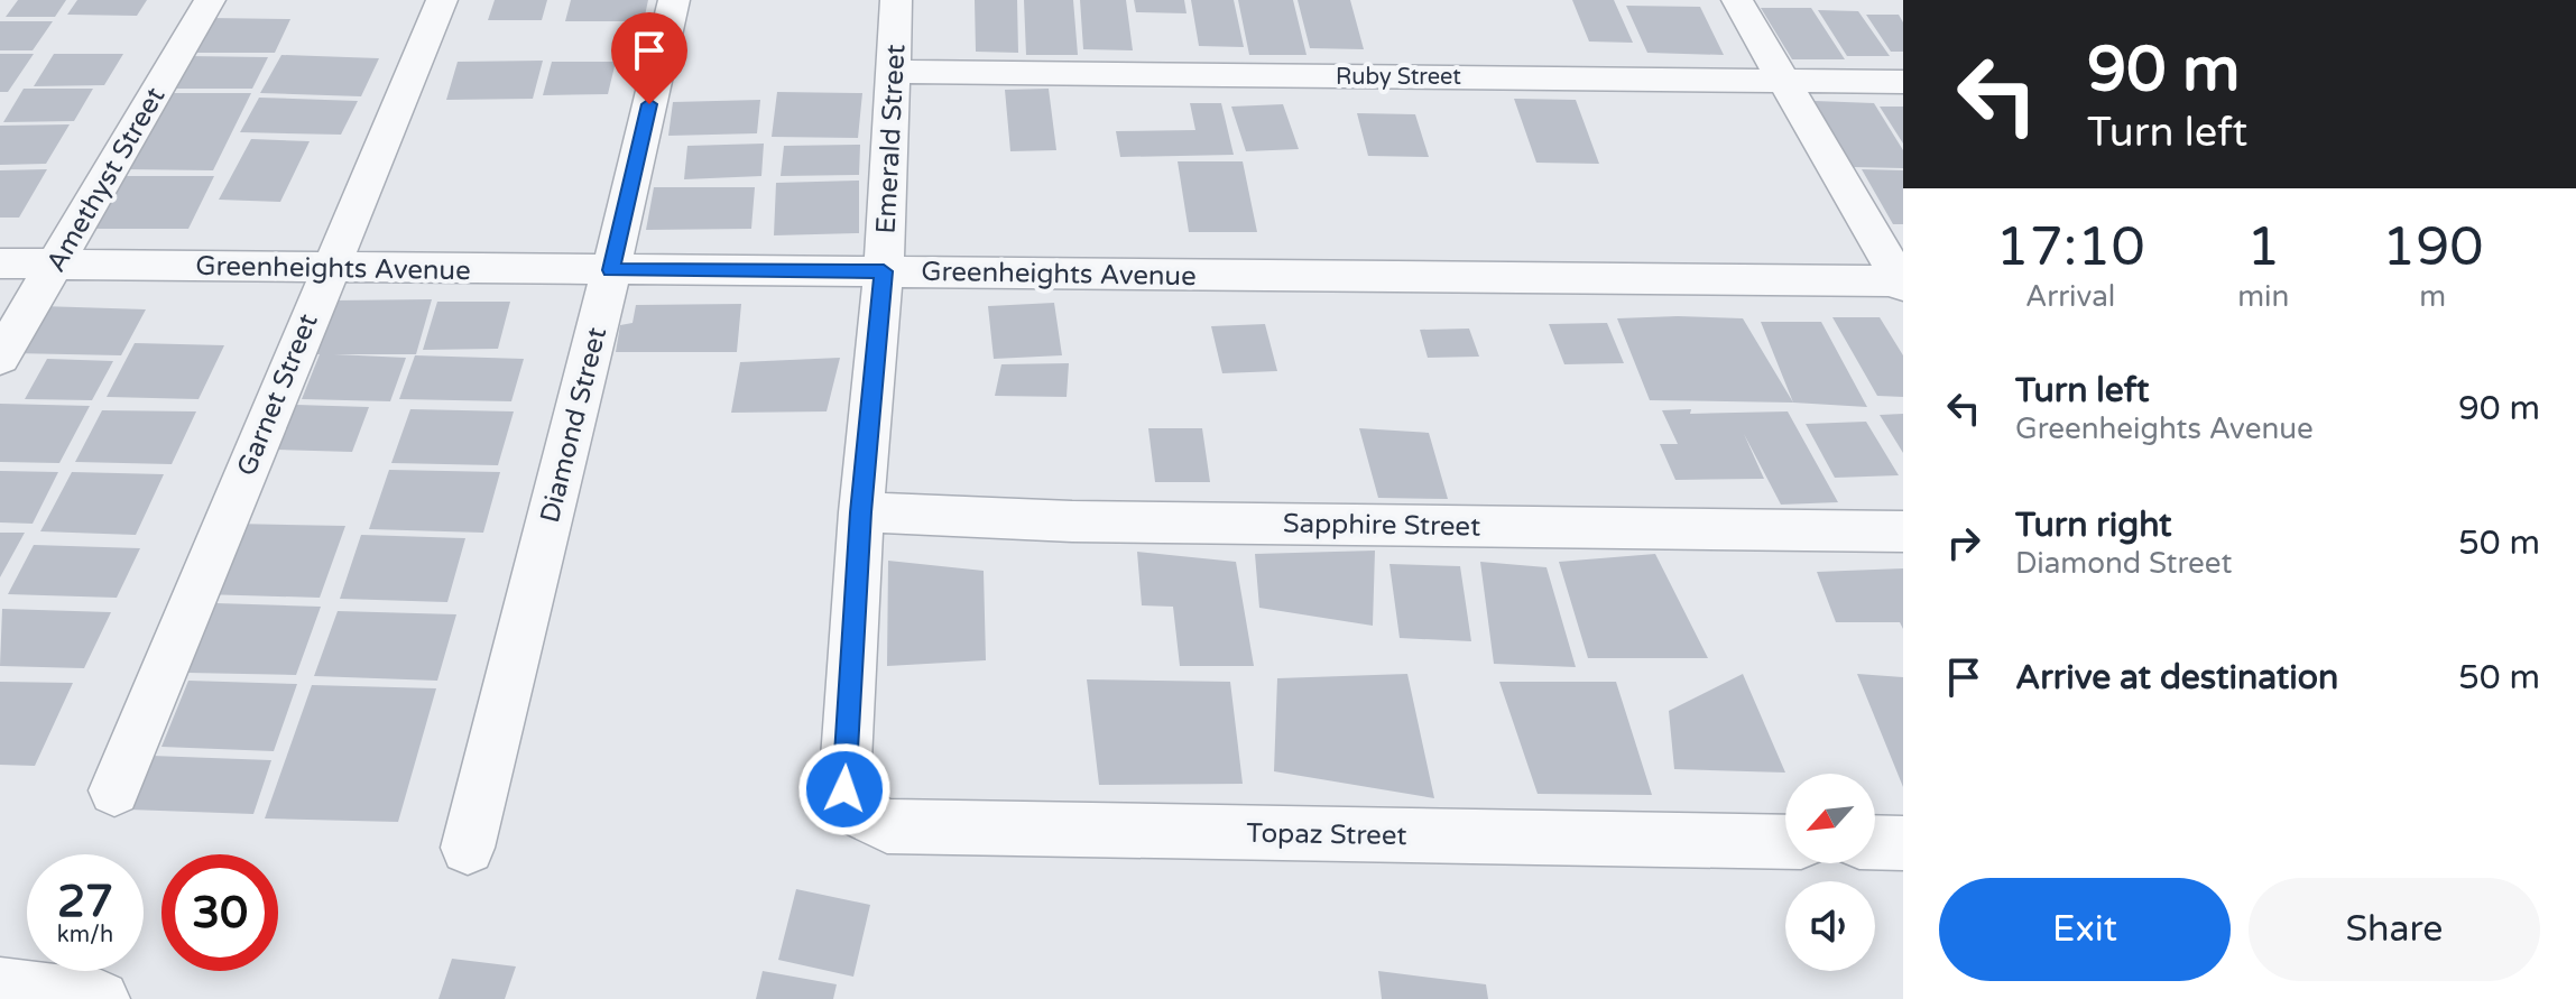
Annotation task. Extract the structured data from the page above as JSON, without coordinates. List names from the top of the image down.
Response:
{
  "streets": {
    "street": [
      "Ruby Street",
      "Emerald Street",
      "Amethyst Street",
      "Greenheights Avenue",
      "Garnet Street",
      "Diamond Street",
      "Sapphire Street",
      "Topaz Street"
    ]
  },
  "crossings": [
    ["Ruby Street", "Emerald Street"],
    ["Emerald Street", "Greenheights Avenue"],
    ["Emerald Street", "Sapphire Street"],
    ["Emerald Street", "Topaz Street"],
    ["Amethyst Street", "Greenheights Avenue"],
    ["Greenheights Avenue", "Garnet Street"],
    ["Greenheights Avenue", "Diamond Street"]
  ],
  "north": "bottom left",
  "page": {
    "turn": ["90 m", "Turn left"],
    "eta": [
      "17:10",
      "Arrival",
      "1",
      "min",
      "190",
      "m"
    ],
    "list": [
      {
        "name": "Turn left",
        "note": "Greenheights Avenue",
        "value": "90 m"
      },
      {
        "name": "Turn right",
        "note": "Diamond Street",
        "value": "50 m"
      },
      {
        "name": "Arrive at destination",
        "value": "50 m"
      }
    ],
    "speed": "27 km/h",
    "limit": "30",
    "buttons": ["Exit", "Share"]
  }
}
